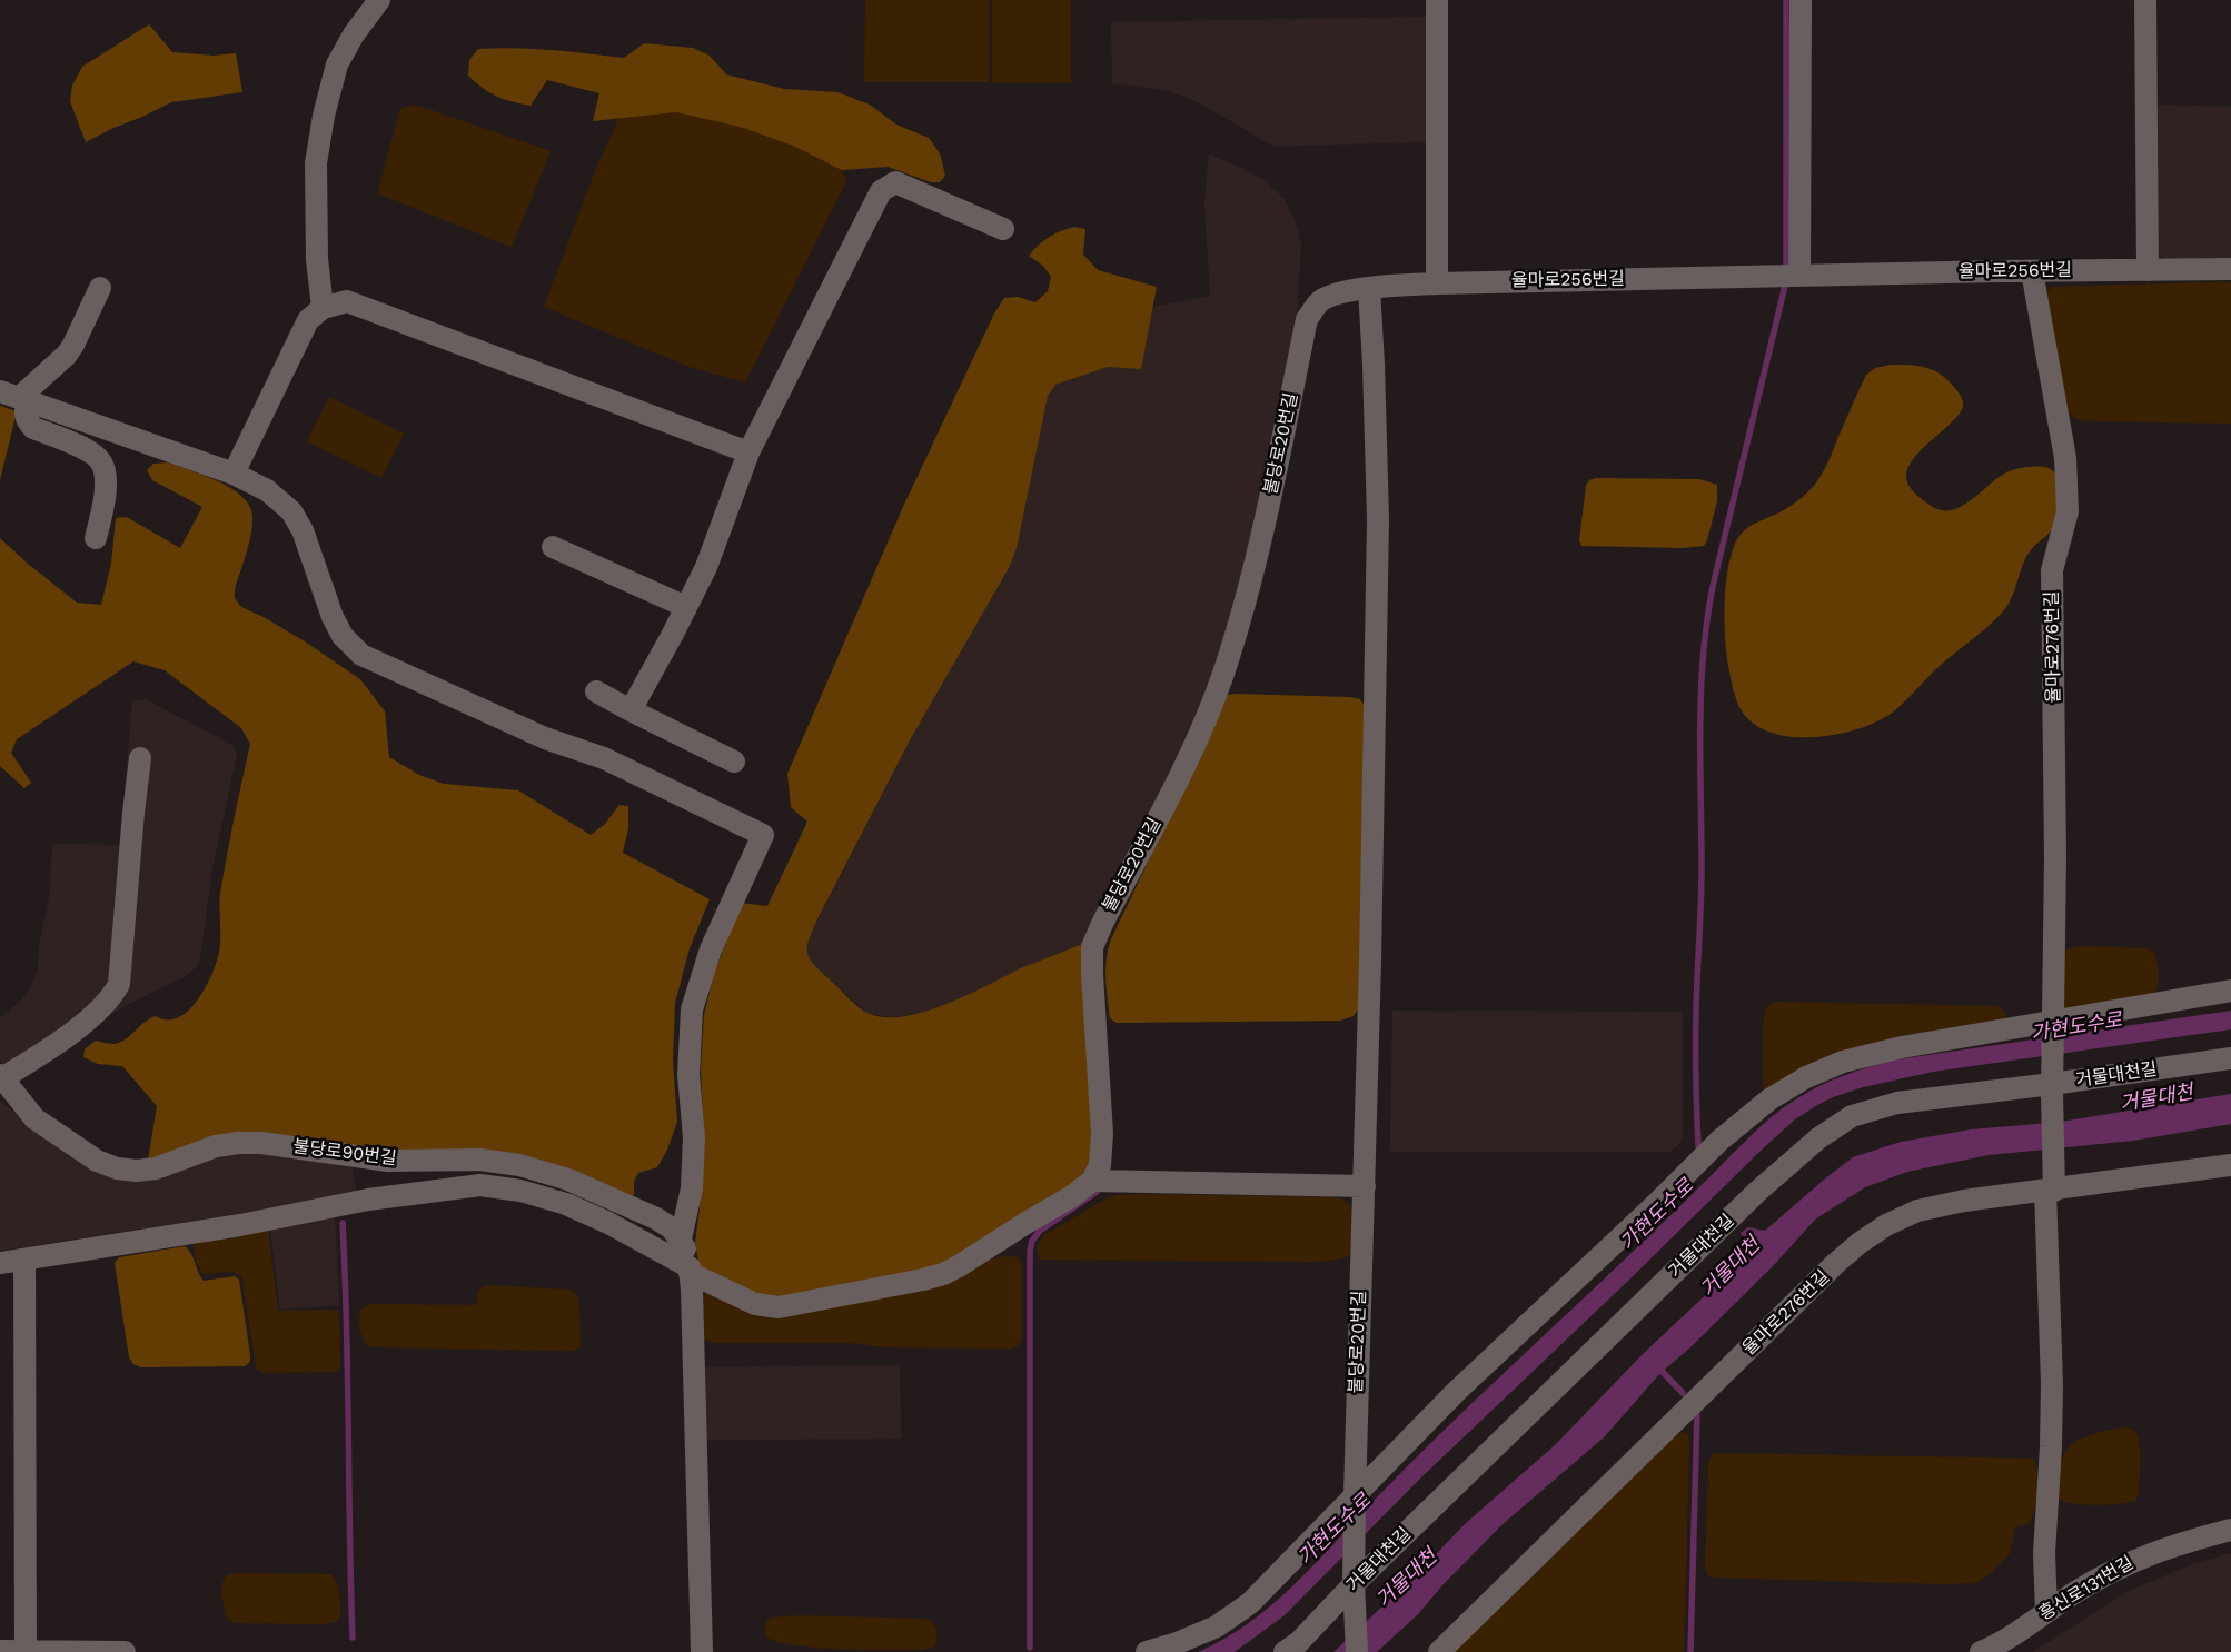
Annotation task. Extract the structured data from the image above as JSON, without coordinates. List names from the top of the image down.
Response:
{
  "streets": {
    "street": [
      "율마로256번길",
      "불당로20번길",
      "율마로276번길",
      "거물대천길",
      "불당로90번길",
      "흥신로131번길"
    ]
  },
  "crossings": [
    ["율마로256번길", "불당로20번길"],
    ["율마로256번길", "율마로276번길"],
    ["불당로20번길", "거물대천길"],
    ["율마로276번길", "거물대천길"],
    ["율마로276번길", "흥신로131번길"]
  ],
  "water": ["가현도수로", "거물대천"]
}
